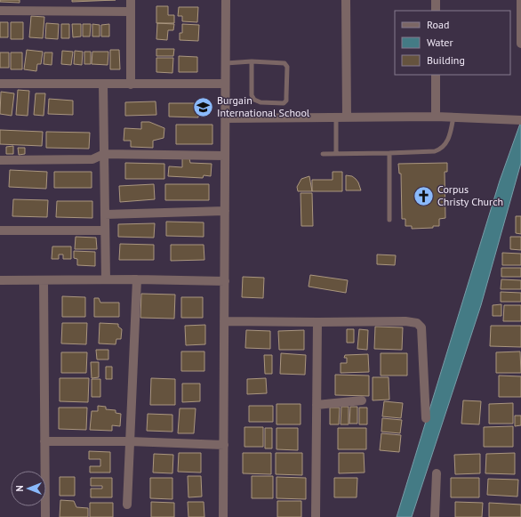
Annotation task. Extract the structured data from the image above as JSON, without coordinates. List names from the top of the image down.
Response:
{
  "places": {
    "school or university": ["Burgain International School"],
    "church": ["Corpus Christy Church"]
  },
  "legend": ["Road", "Water", "Building"],
  "north": "left"
}
